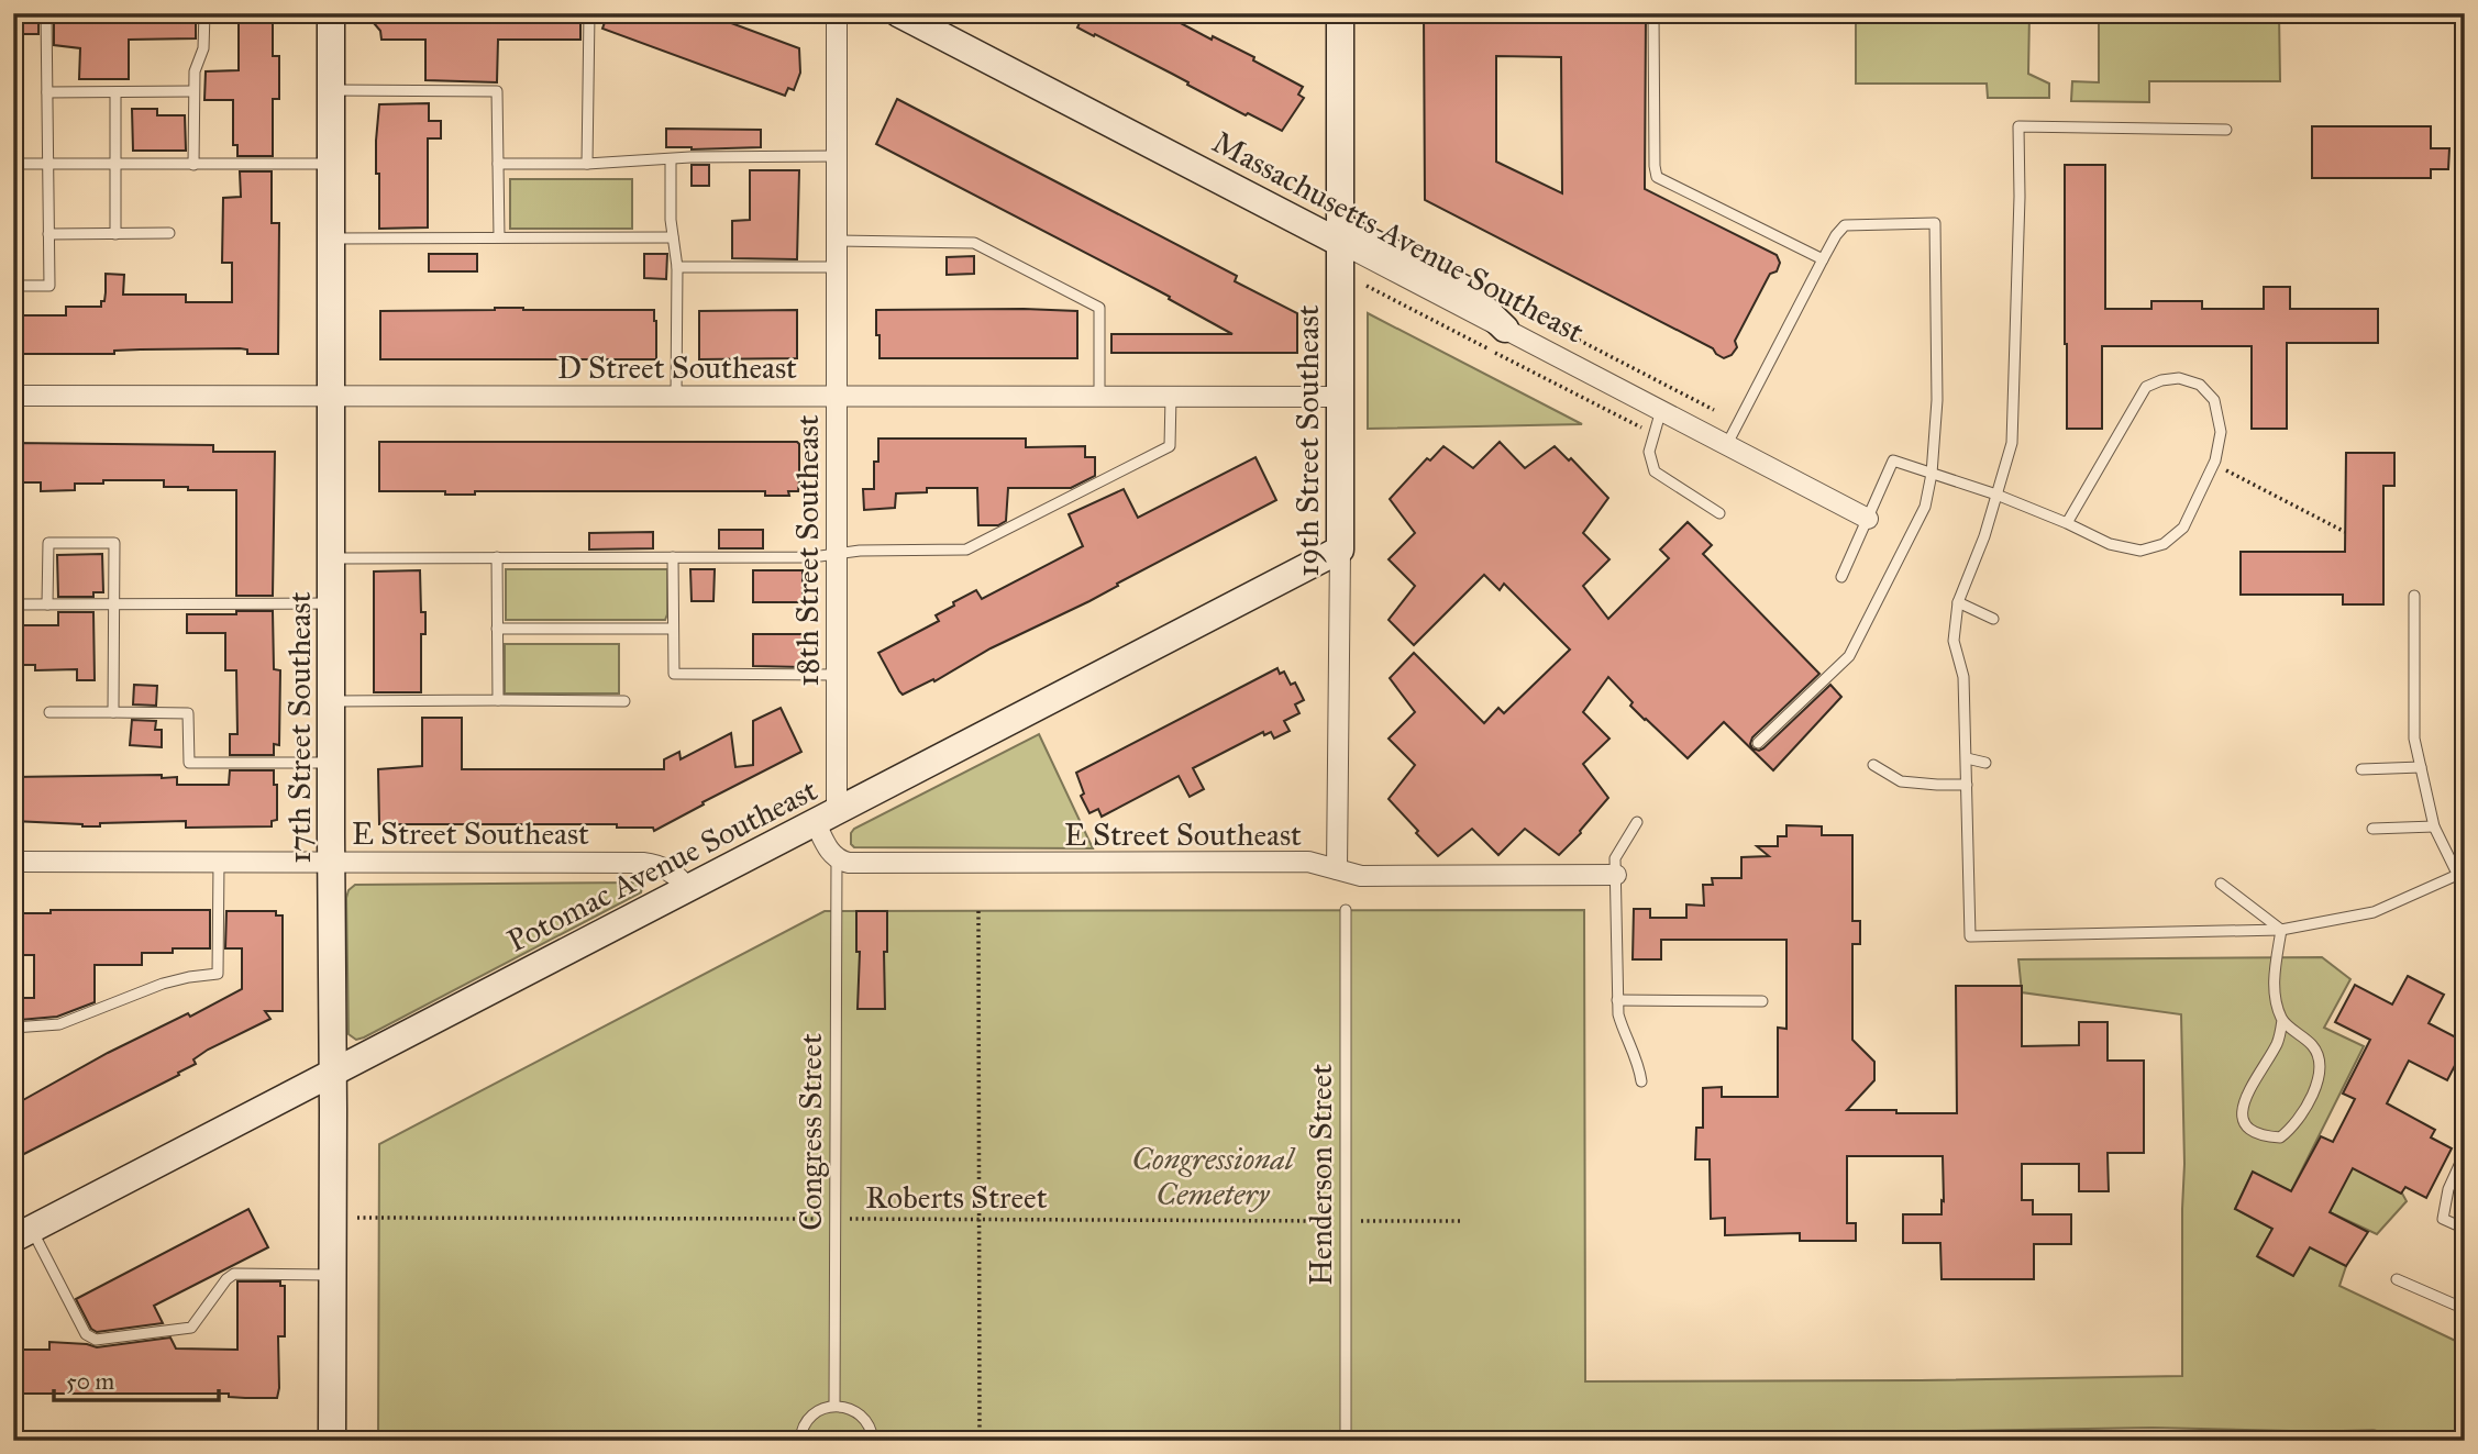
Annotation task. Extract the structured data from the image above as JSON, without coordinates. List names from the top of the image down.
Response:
{
  "streets": {
    "main road": [
      "Massachusetts Avenue Southeast",
      "19th Street Southeast",
      "17th Street Southeast",
      "Potomac Avenue Southeast"
    ],
    "street": ["D Street Southeast", "18th Street Southeast", "E Street Southeast"],
    "lane": ["Congress Street", "Henderson Street"],
    "path": ["Roberts Street"]
  },
  "crossings": [
    ["Massachusetts Avenue Southeast", "19th Street Southeast"],
    ["D Street Southeast", "19th Street Southeast"],
    ["D Street Southeast", "18th Street Southeast"],
    ["D Street Southeast", "17th Street Southeast"],
    ["19th Street Southeast", "E Street Southeast"],
    ["19th Street Southeast", "Potomac Avenue Southeast"],
    ["18th Street Southeast", "Potomac Avenue Southeast"],
    ["17th Street Southeast", "E Street Southeast"],
    ["17th Street Southeast", "Potomac Avenue Southeast"],
    ["E Street Southeast", "Potomac Avenue Southeast"],
    ["E Street Southeast", "Congress Street"],
    ["Congress Street", "Roberts Street"],
    ["Henderson Street", "Roberts Street"]
  ],
  "parks": ["Congressional Cemetery"],
  "scale_bar": "50 m"
}
